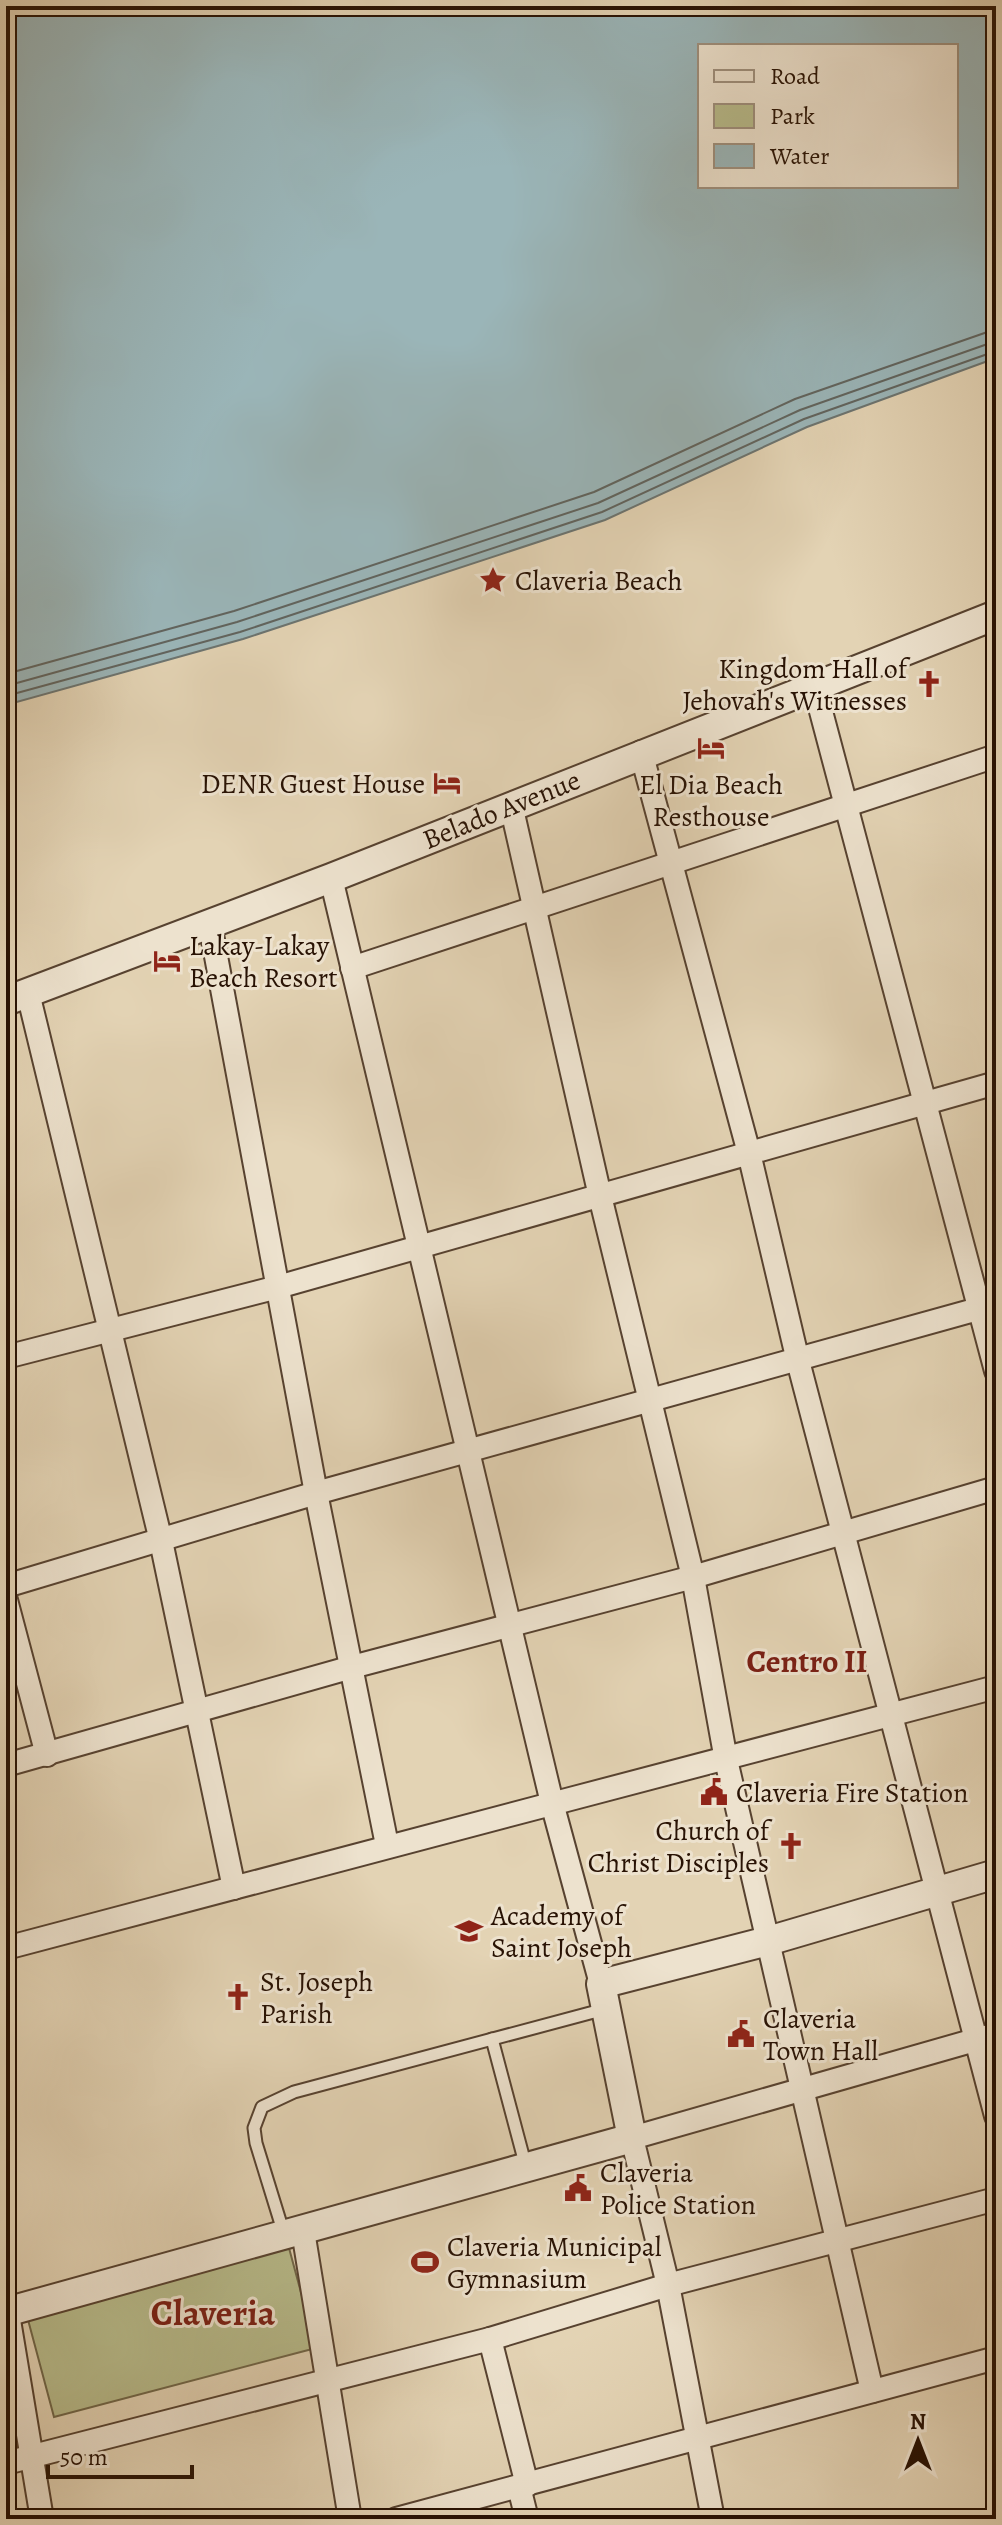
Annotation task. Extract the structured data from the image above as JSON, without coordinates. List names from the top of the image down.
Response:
{
  "streets": {
    "street": ["Belado Avenue"]
  },
  "districts": ["Centro II", "Claveria"],
  "places": {
    "place": ["Claveria Beach"],
    "church": ["Kingdom Hall of Jehovah's Witnesses", "Church of Christ Disciples", "St. Joseph Parish"],
    "hotel": ["El Dia Beach Resthouse", "DENR Guest House", "Lakay-Lakay Beach Resort"],
    "public building": ["Claveria Fire Station", "Claveria Town Hall", "Claveria Police Station"],
    "school or university": ["Academy of Saint Joseph"],
    "sports": ["Claveria Municipal Gymnasium"]
  },
  "legend": ["Road", "Park", "Water"],
  "scale_bar": "50 m",
  "north": "top"
}
